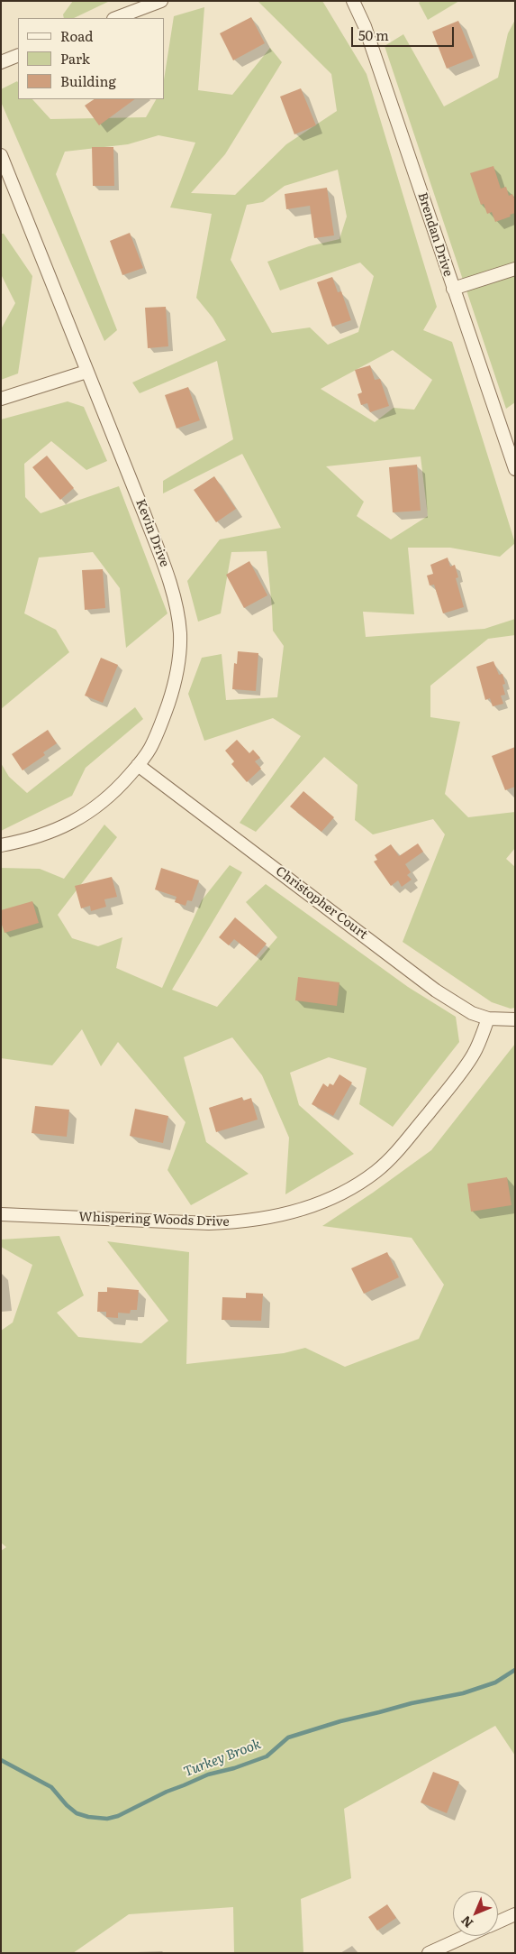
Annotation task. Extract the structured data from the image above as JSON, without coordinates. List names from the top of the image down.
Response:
{
  "streets": {
    "street": [
      "Brendan Drive",
      "Kevin Drive",
      "Christopher Court",
      "Whispering Woods Drive"
    ]
  },
  "crossings": [
    ["Kevin Drive", "Christopher Court"],
    ["Christopher Court", "Whispering Woods Drive"]
  ],
  "water": ["Turkey Brook"],
  "legend": ["Road", "Park", "Building"],
  "scale_bar": "50 m",
  "north": "bottom left"
}
